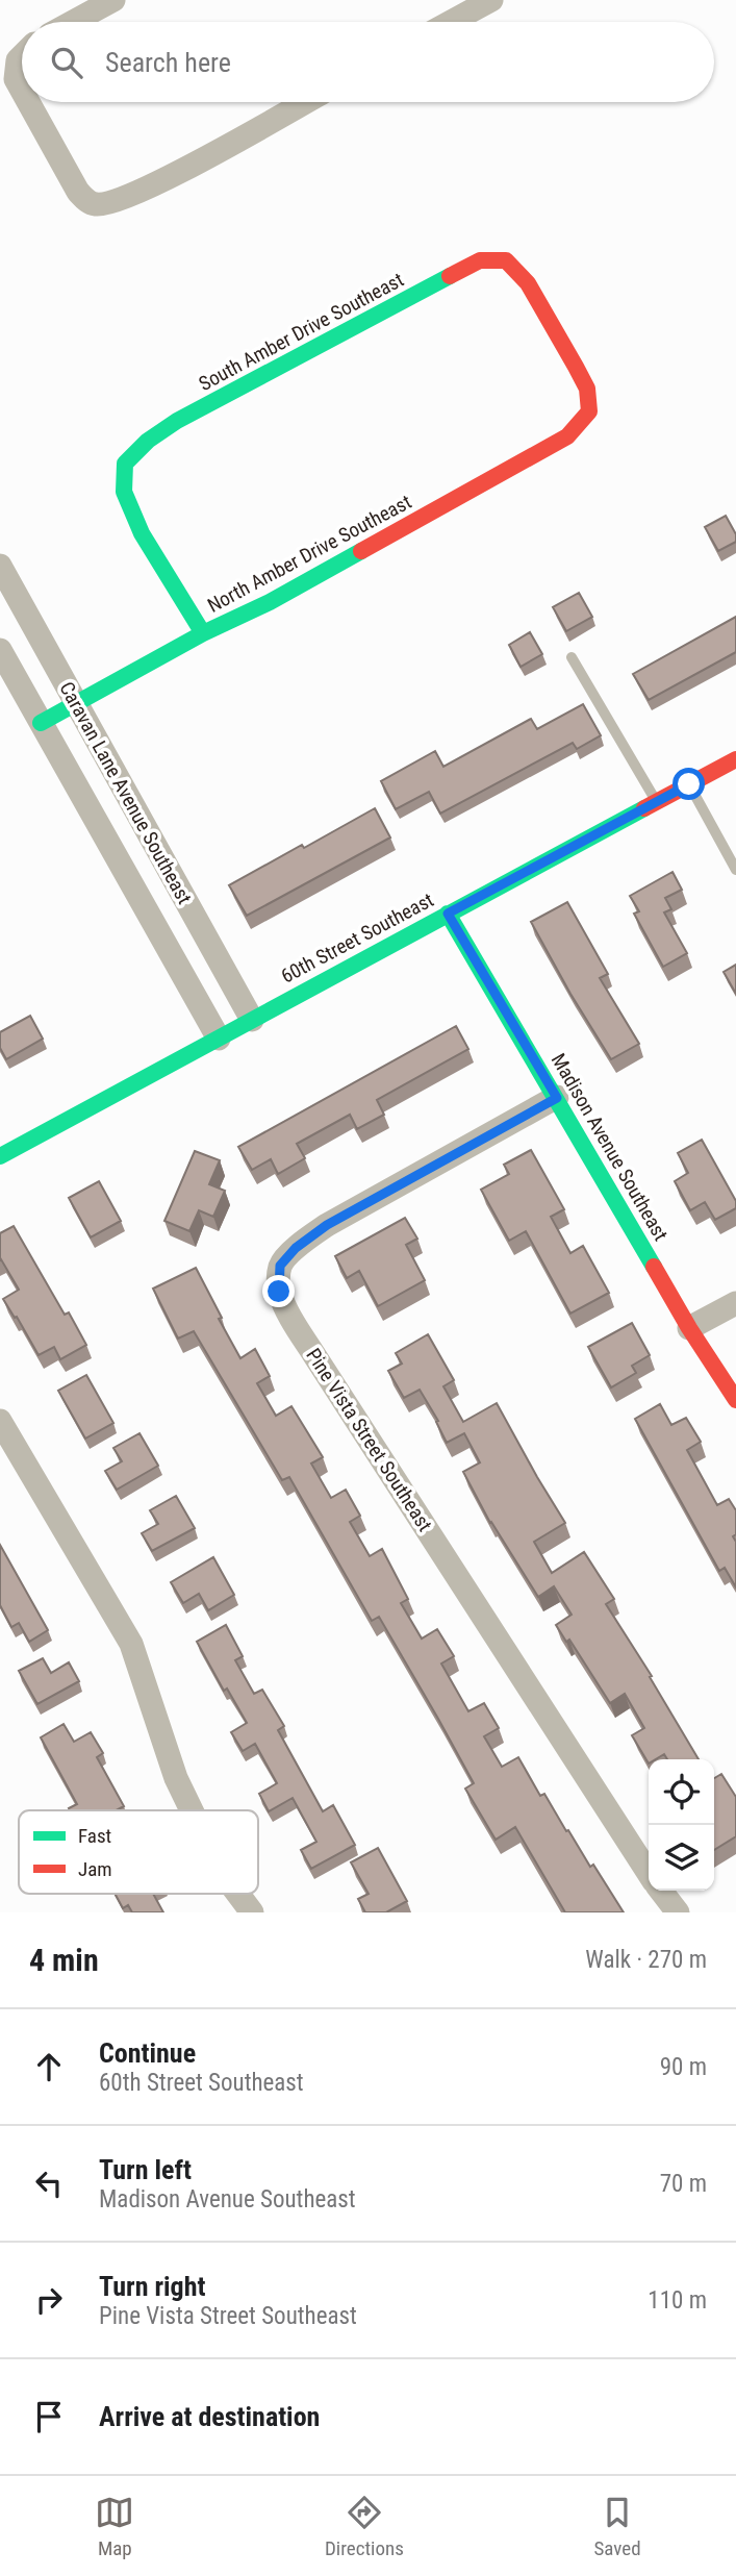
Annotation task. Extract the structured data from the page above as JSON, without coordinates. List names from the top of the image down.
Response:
{
  "streets": {
    "street": [
      "South Amber Drive Southeast",
      "North Amber Drive Southeast",
      "Caravan Lane Avenue Southeast",
      "60th Street Southeast",
      "Madison Avenue Southeast",
      "Pine Vista Street Southeast"
    ]
  },
  "crossings": [
    ["South Amber Drive Southeast", "North Amber Drive Southeast"],
    ["North Amber Drive Southeast", "Caravan Lane Avenue Southeast"],
    ["Caravan Lane Avenue Southeast", "60th Street Southeast"],
    ["60th Street Southeast", "Madison Avenue Southeast"],
    ["Madison Avenue Southeast", "Pine Vista Street Southeast"]
  ],
  "legend": ["Fast", "Jam"],
  "page": {
    "search": "Search here",
    "heading": ["4 min", "Walk · 270 m"],
    "list": [
      ["Continue", "60th Street Southeast", "90 m"],
      ["Turn left", "Madison Avenue Southeast", "70 m"],
      ["Turn right", "Pine Vista Street Southeast", "110 m"],
      "Arrive at destination"
    ],
    "nav": ["Map", "Directions", "Saved"]
  }
}
